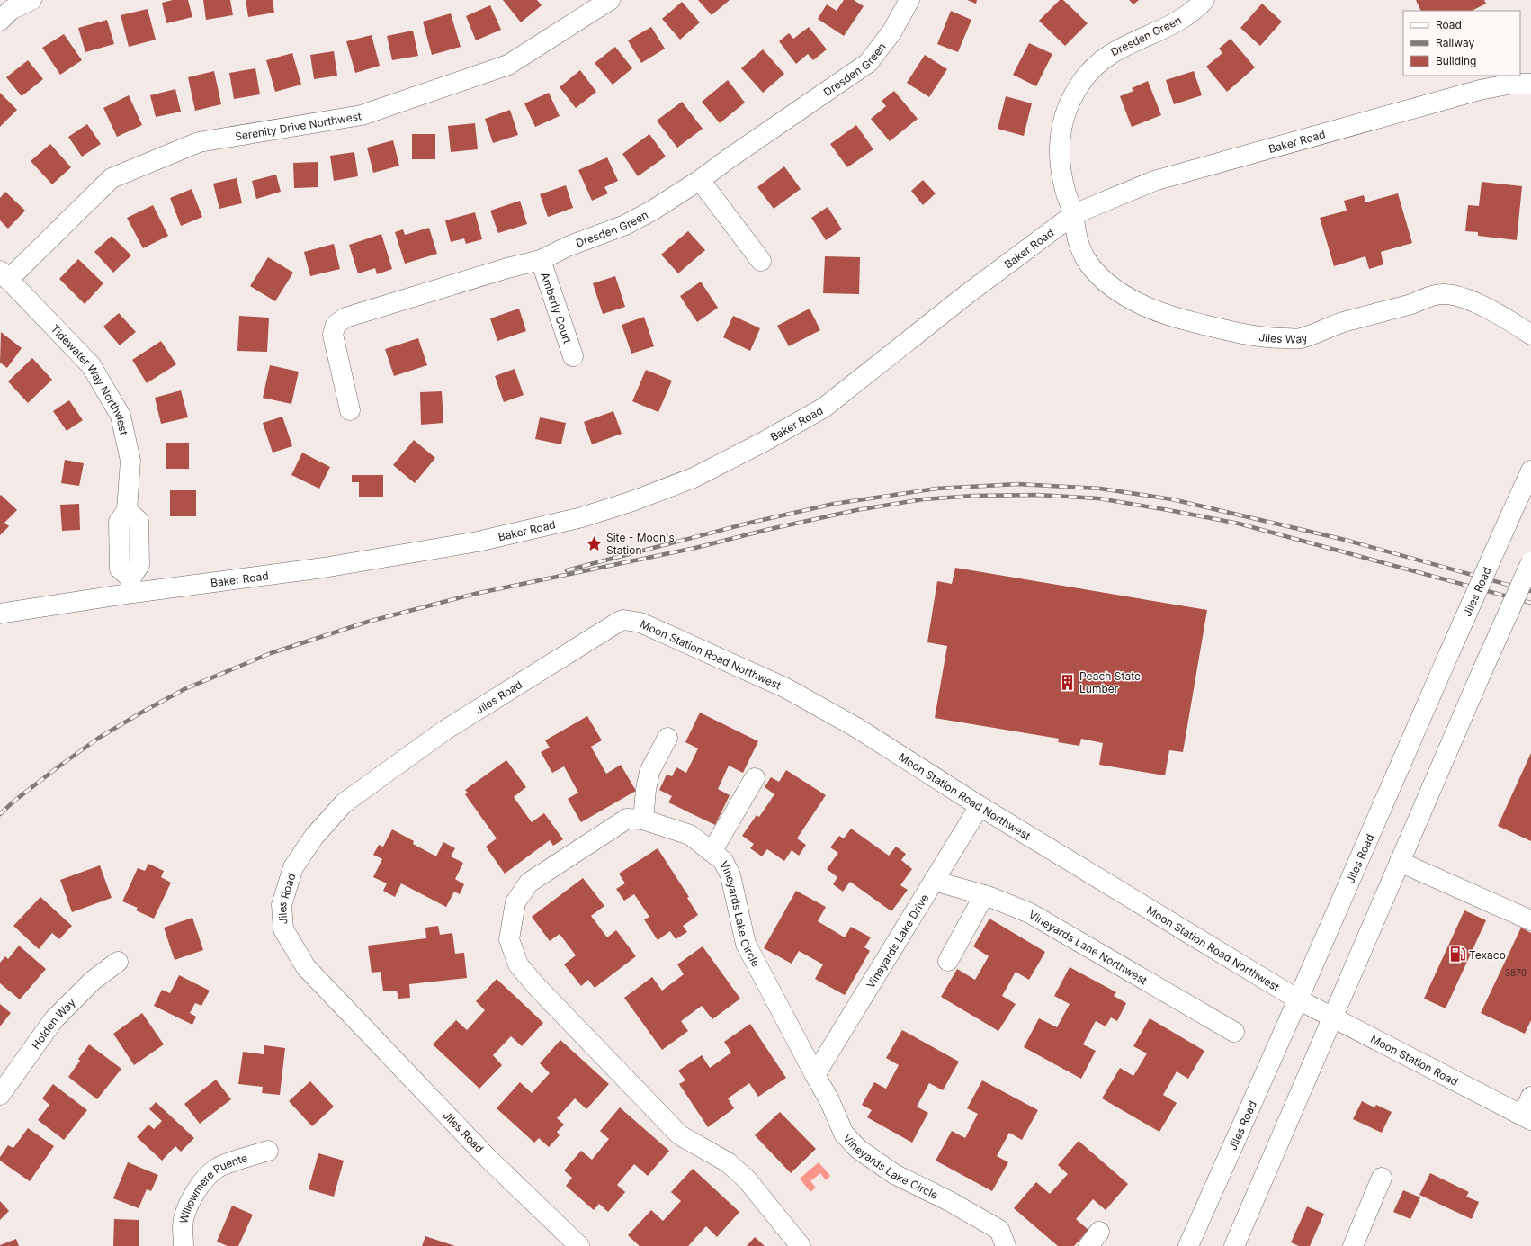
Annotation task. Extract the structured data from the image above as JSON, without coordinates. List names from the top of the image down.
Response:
{
  "streets": {
    "street": [
      "Dresden Green",
      "Serenity Drive Northwest",
      "Baker Road",
      "Amberly Court",
      "Jiles Way",
      "Tidewater Way Northwest",
      "Jiles Road",
      "Moon Station Road Northwest",
      "Vineyards Lake Circle",
      "Vineyards Lake Drive",
      "Vineyards Lane Northwest",
      "Holden Way",
      "Moon Station Road",
      "Willowmere Puente"
    ]
  },
  "crossings": [
    ["Dresden Green", "Baker Road"],
    ["Dresden Green", "Amberly Court"],
    ["Dresden Green", "Jiles Way"],
    ["Serenity Drive Northwest", "Tidewater Way Northwest"],
    ["Baker Road", "Jiles Way"],
    ["Baker Road", "Tidewater Way Northwest"],
    ["Jiles Road", "Moon Station Road Northwest"],
    ["Jiles Road", "Moon Station Road"],
    ["Moon Station Road Northwest", "Vineyards Lake Drive"],
    ["Moon Station Road Northwest", "Moon Station Road"],
    ["Vineyards Lake Circle", "Vineyards Lake Drive"],
    ["Vineyards Lake Drive", "Vineyards Lane Northwest"]
  ],
  "places": {
    "place": ["Site - Moon's Station"],
    "building": ["Peach State Lumber"],
    "fuel station": ["Texaco"]
  },
  "house_numbers": ["3870"],
  "legend": ["Road", "Railway", "Building"]
}
